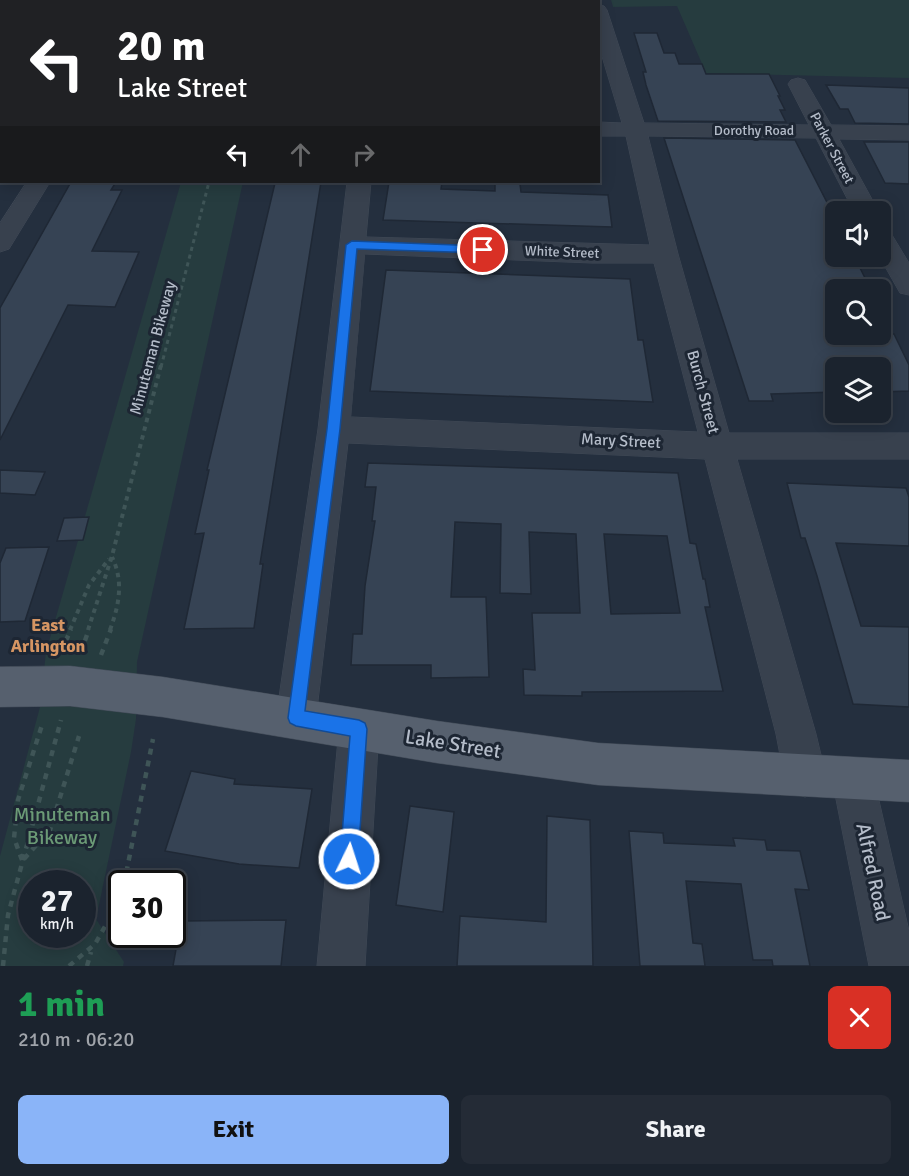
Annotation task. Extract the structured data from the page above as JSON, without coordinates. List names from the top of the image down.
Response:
{
  "streets": {
    "main road": ["Lake Street"],
    "street": [
      "Dorothy Road",
      "Parker Street",
      "White Street",
      "Burch Street",
      "Mary Street",
      "Alfred Road"
    ],
    "path": ["Minuteman Bikeway"]
  },
  "crossings": [
    ["Dorothy Road", "Parker Street"],
    ["Dorothy Road", "Burch Street"],
    ["White Street", "Burch Street"],
    ["Burch Street", "Mary Street"],
    ["Burch Street", "Lake Street"],
    ["Lake Street", "Alfred Road"]
  ],
  "districts": ["East Arlington"],
  "parks": ["Minuteman Bikeway"],
  "page": {
    "turn": ["20 m", "Lake Street"],
    "speed": "27 km/h",
    "limit": "30",
    "heading": ["1 min", "210 m · 06:20"],
    "buttons": ["Exit", "Share"]
  }
}
